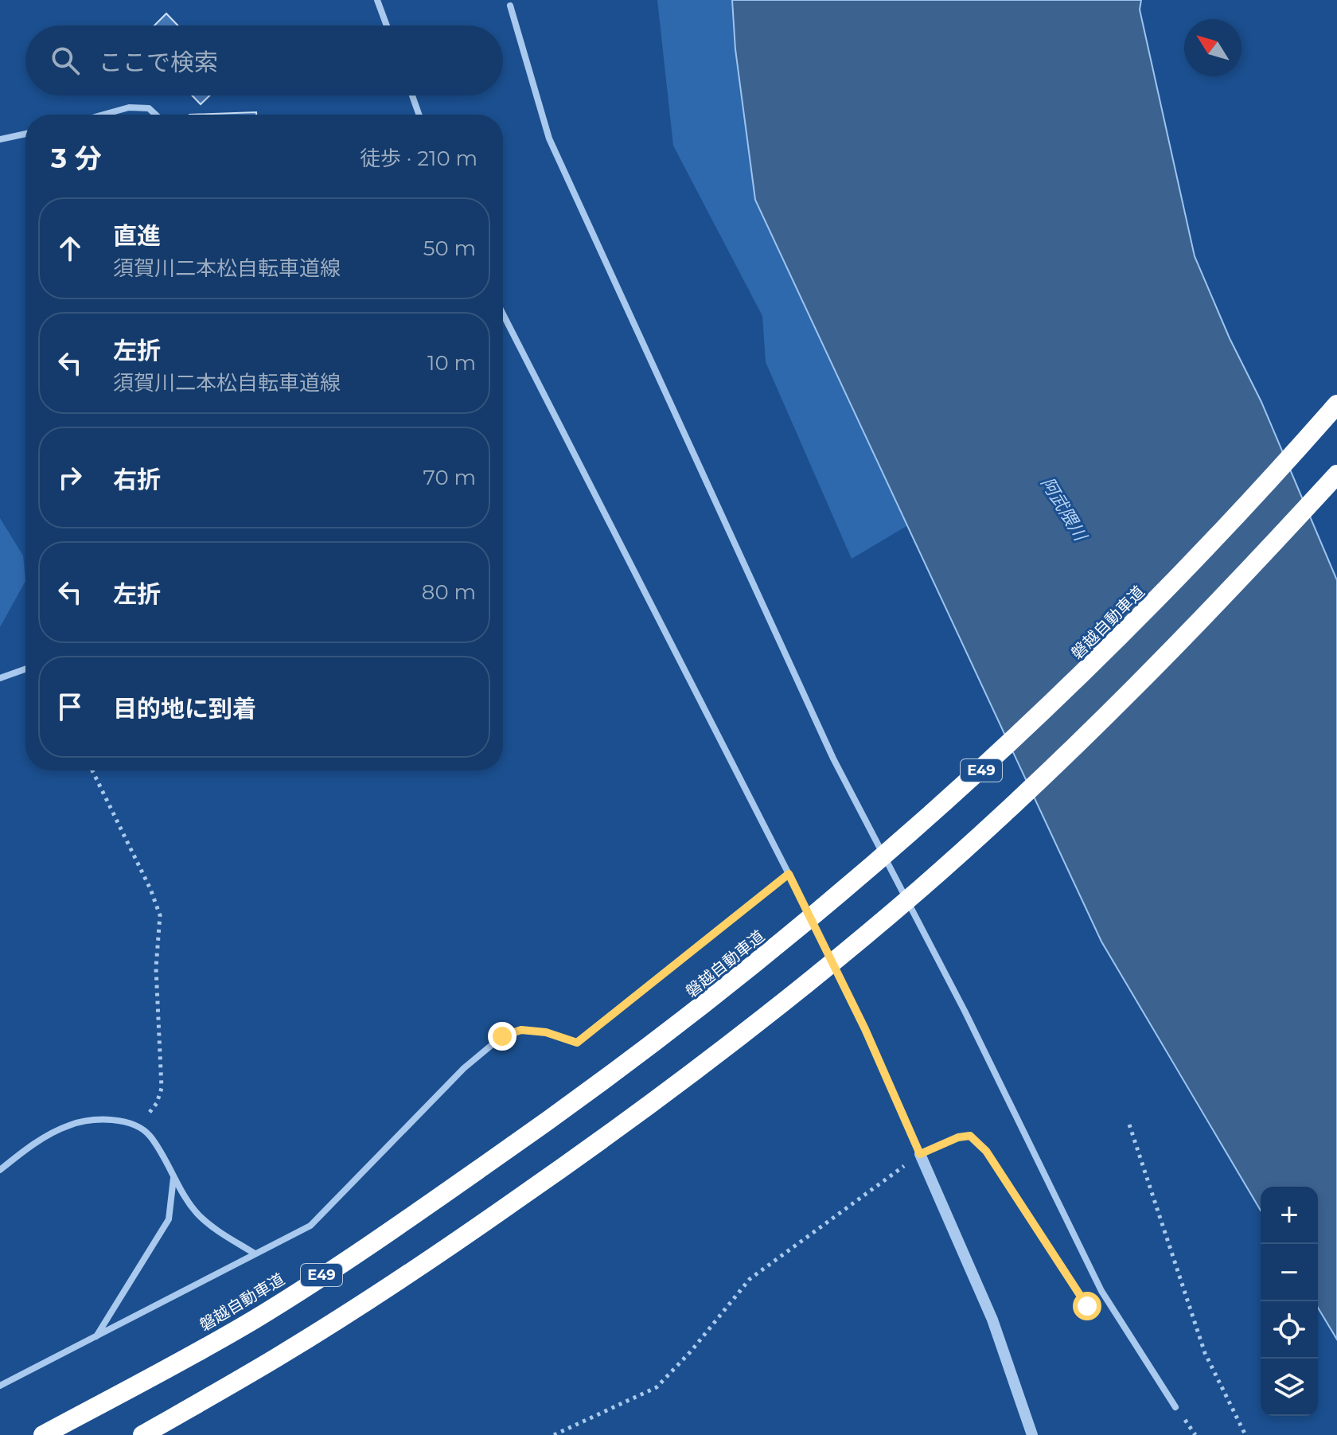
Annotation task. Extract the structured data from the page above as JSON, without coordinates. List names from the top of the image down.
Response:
{
  "streets": {
    "highway": ["磐越自動車道", "E49"]
  },
  "water": ["阿武隈川"],
  "north": "top left",
  "page": {
    "search": "ここで検索",
    "heading": ["3 分", "徒歩 · 210 m"],
    "list": [
      ["直進", "須賀川二本松自転車道線", "50 m"],
      ["左折", "須賀川二本松自転車道線", "10 m"],
      ["右折", "70 m"],
      ["左折", "80 m"],
      "目的地に到着"
    ],
    "map_buttons": ["+", "−"]
  }
}
